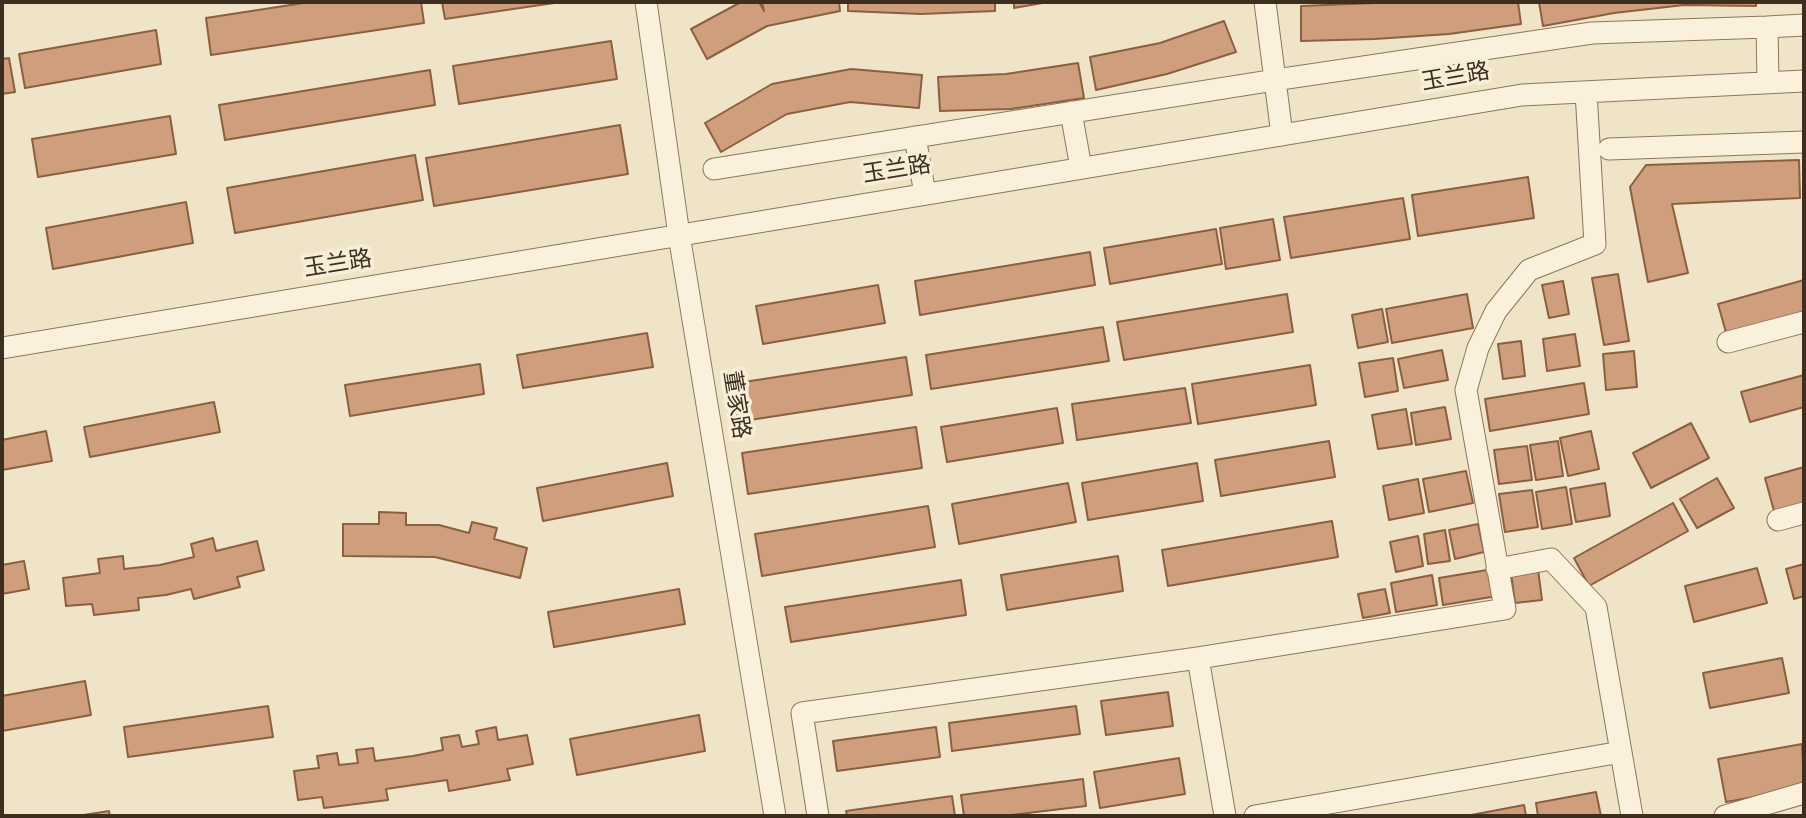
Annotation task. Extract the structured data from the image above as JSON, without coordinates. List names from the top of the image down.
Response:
{
  "streets": {
    "street": ["玉兰路", "董家路"]
  },
  "crossings": [
    ["玉兰路", "董家路"]
  ]
}
